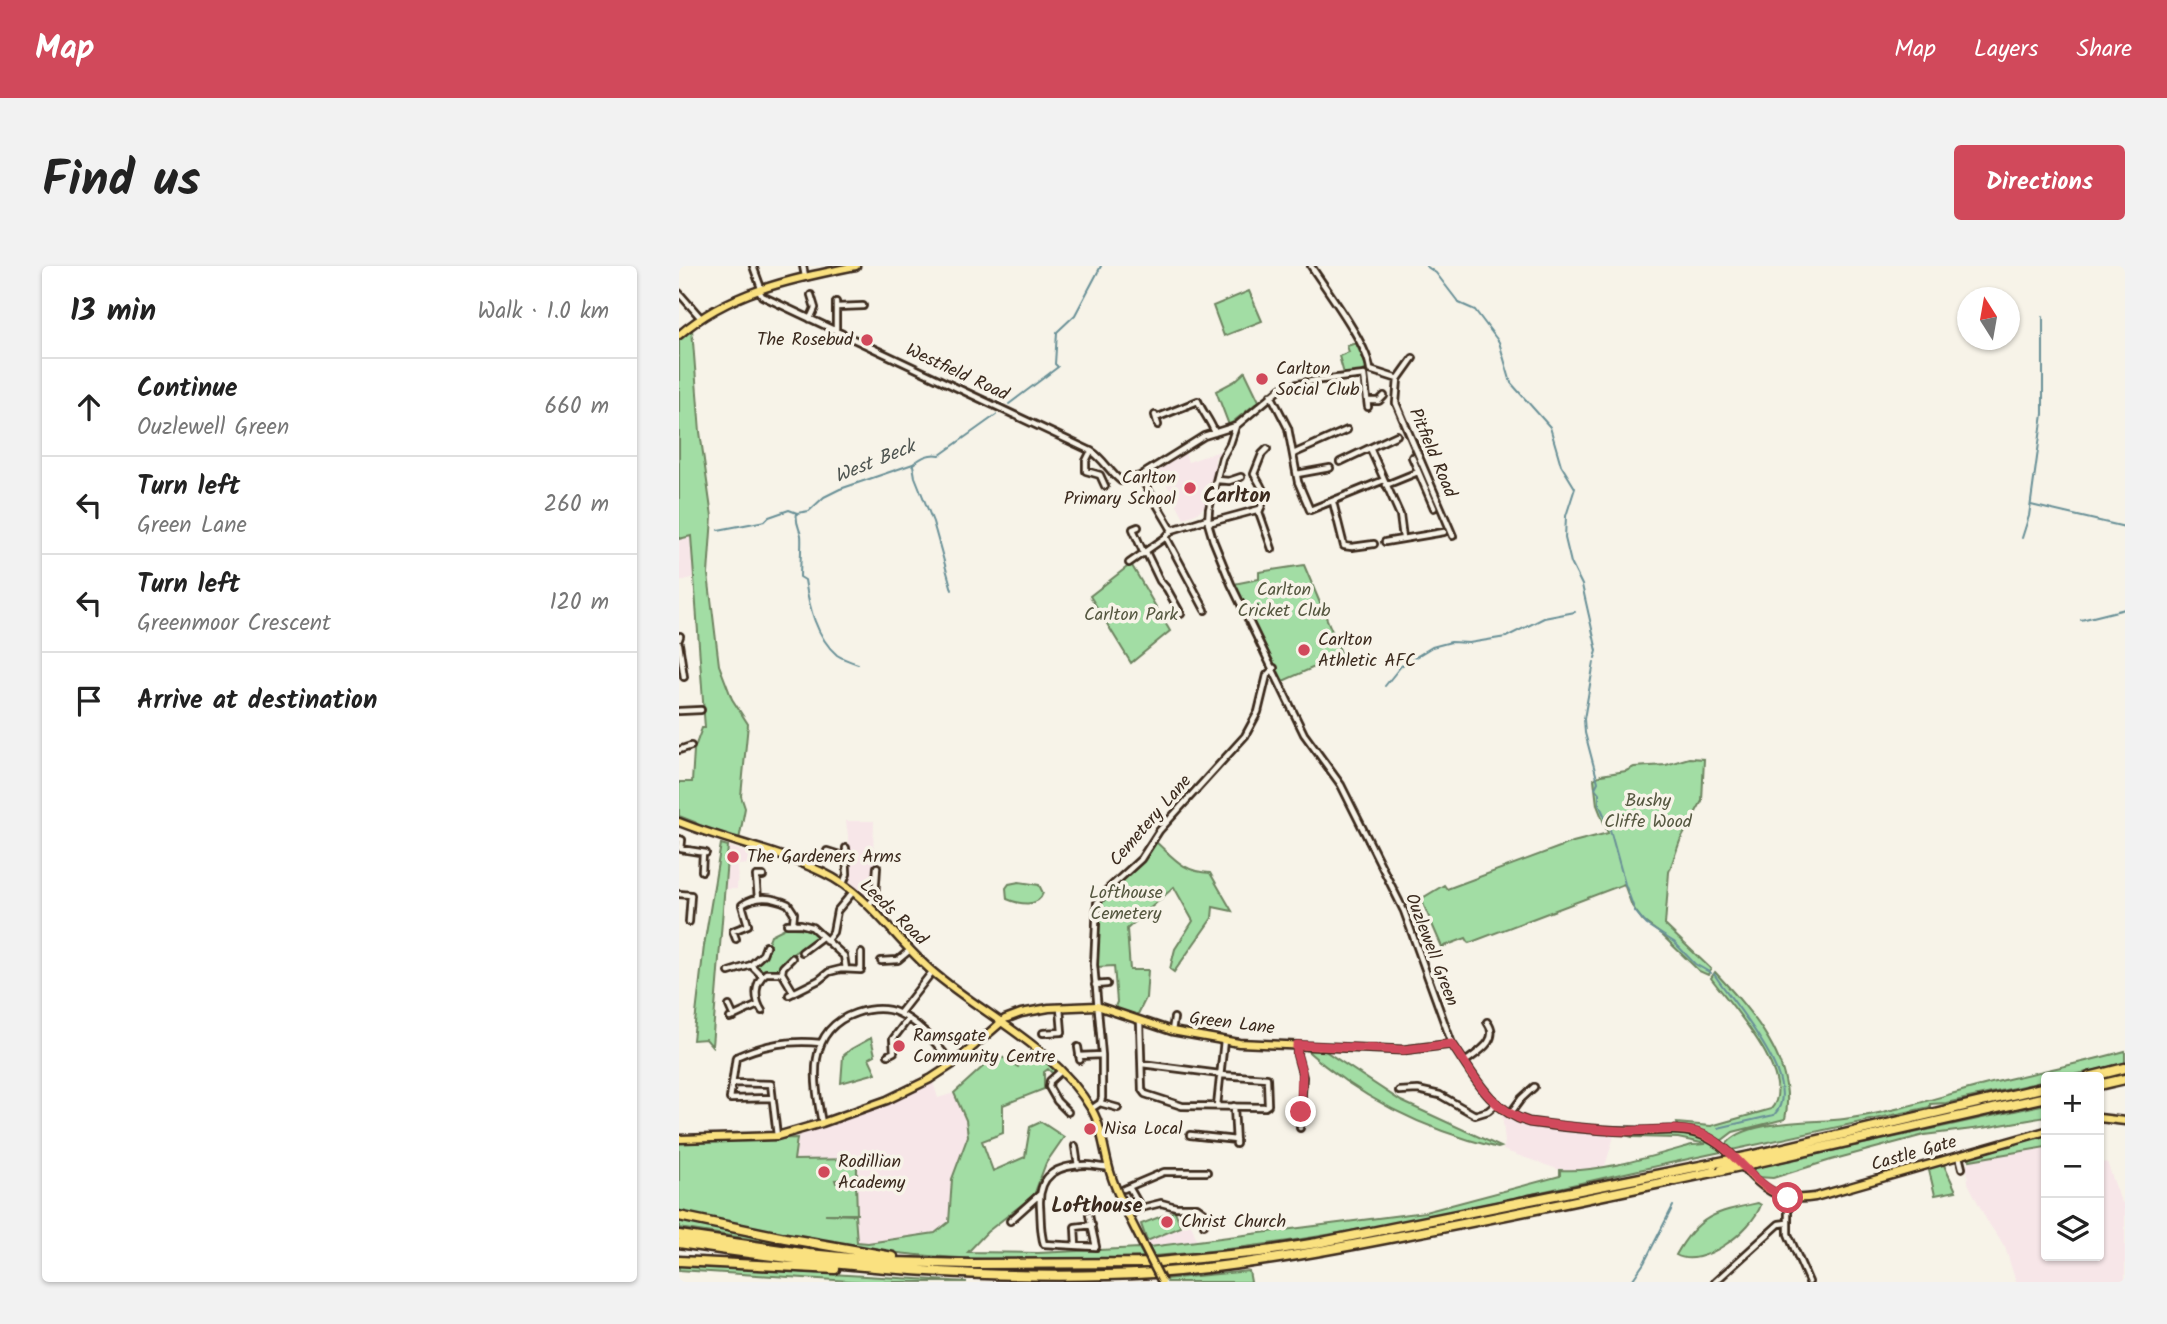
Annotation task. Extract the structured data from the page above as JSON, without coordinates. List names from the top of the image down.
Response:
{
  "streets": {
    "main road": [
      "Leeds Road",
      "Ouzlewell Green",
      "Green Lane",
      "Castle Gate"
    ],
    "street": ["Westfield Road", "Pitfield Road", "Cemetery Lane"]
  },
  "crossings": [
    ["Cemetery Lane", "Ouzlewell Green"],
    ["Cemetery Lane", "Green Lane"],
    ["Ouzlewell Green", "Green Lane"],
    ["Ouzlewell Green", "Castle Gate"]
  ],
  "districts": ["Carlton", "Lofthouse"],
  "water": ["West Beck"],
  "parks": [
    "Carlton Cricket Club",
    "Carlton Park",
    "Bushy Cliffe Wood",
    "Lofthouse Cemetery"
  ],
  "places": [
    "The Rosebud",
    "Carlton Social Club",
    "Carlton Primary School",
    "Carlton Athletic AFC",
    "The Gardeners Arms",
    "Ramsgate Community Centre",
    "Nisa Local",
    "Rodillian Academy",
    "Christ Church"
  ],
  "north": "top",
  "page": {
    "header": "Map",
    "nav": ["Map", "Layers", "Share"],
    "title": "Find us",
    "buttons": "Directions",
    "heading": ["13 min", "Walk · 1.0 km"],
    "list": [
      ["Continue", "Ouzlewell Green", "660 m"],
      ["Turn left", "Green Lane", "260 m"],
      ["Turn left", "Greenmoor Crescent", "120 m"],
      "Arrive at destination"
    ],
    "map_buttons": ["+", "−"]
  }
}
